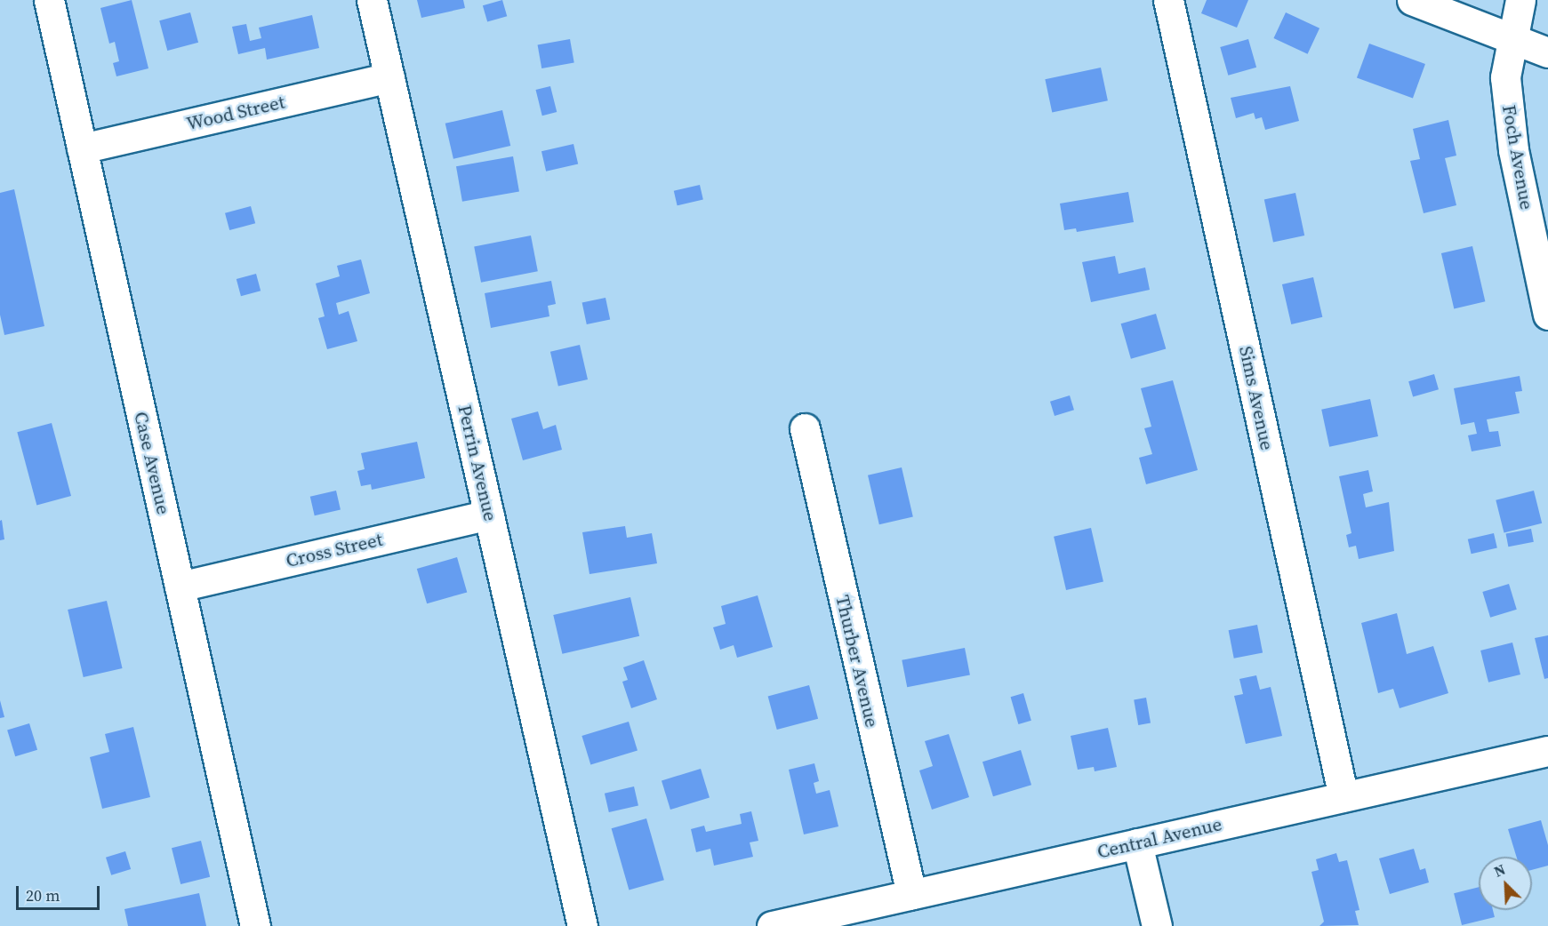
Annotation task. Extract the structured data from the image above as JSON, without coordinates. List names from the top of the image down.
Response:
{
  "streets": {
    "street": [
      "Wood Street",
      "Foch Avenue",
      "Sims Avenue",
      "Case Avenue",
      "Perrin Avenue",
      "Cross Street",
      "Thurber Avenue",
      "Central Avenue"
    ]
  },
  "crossings": [
    ["Wood Street", "Case Avenue"],
    ["Wood Street", "Perrin Avenue"],
    ["Sims Avenue", "Central Avenue"],
    ["Case Avenue", "Cross Street"],
    ["Perrin Avenue", "Cross Street"],
    ["Thurber Avenue", "Central Avenue"]
  ],
  "scale_bar": "20 m",
  "north": "top left"
}
